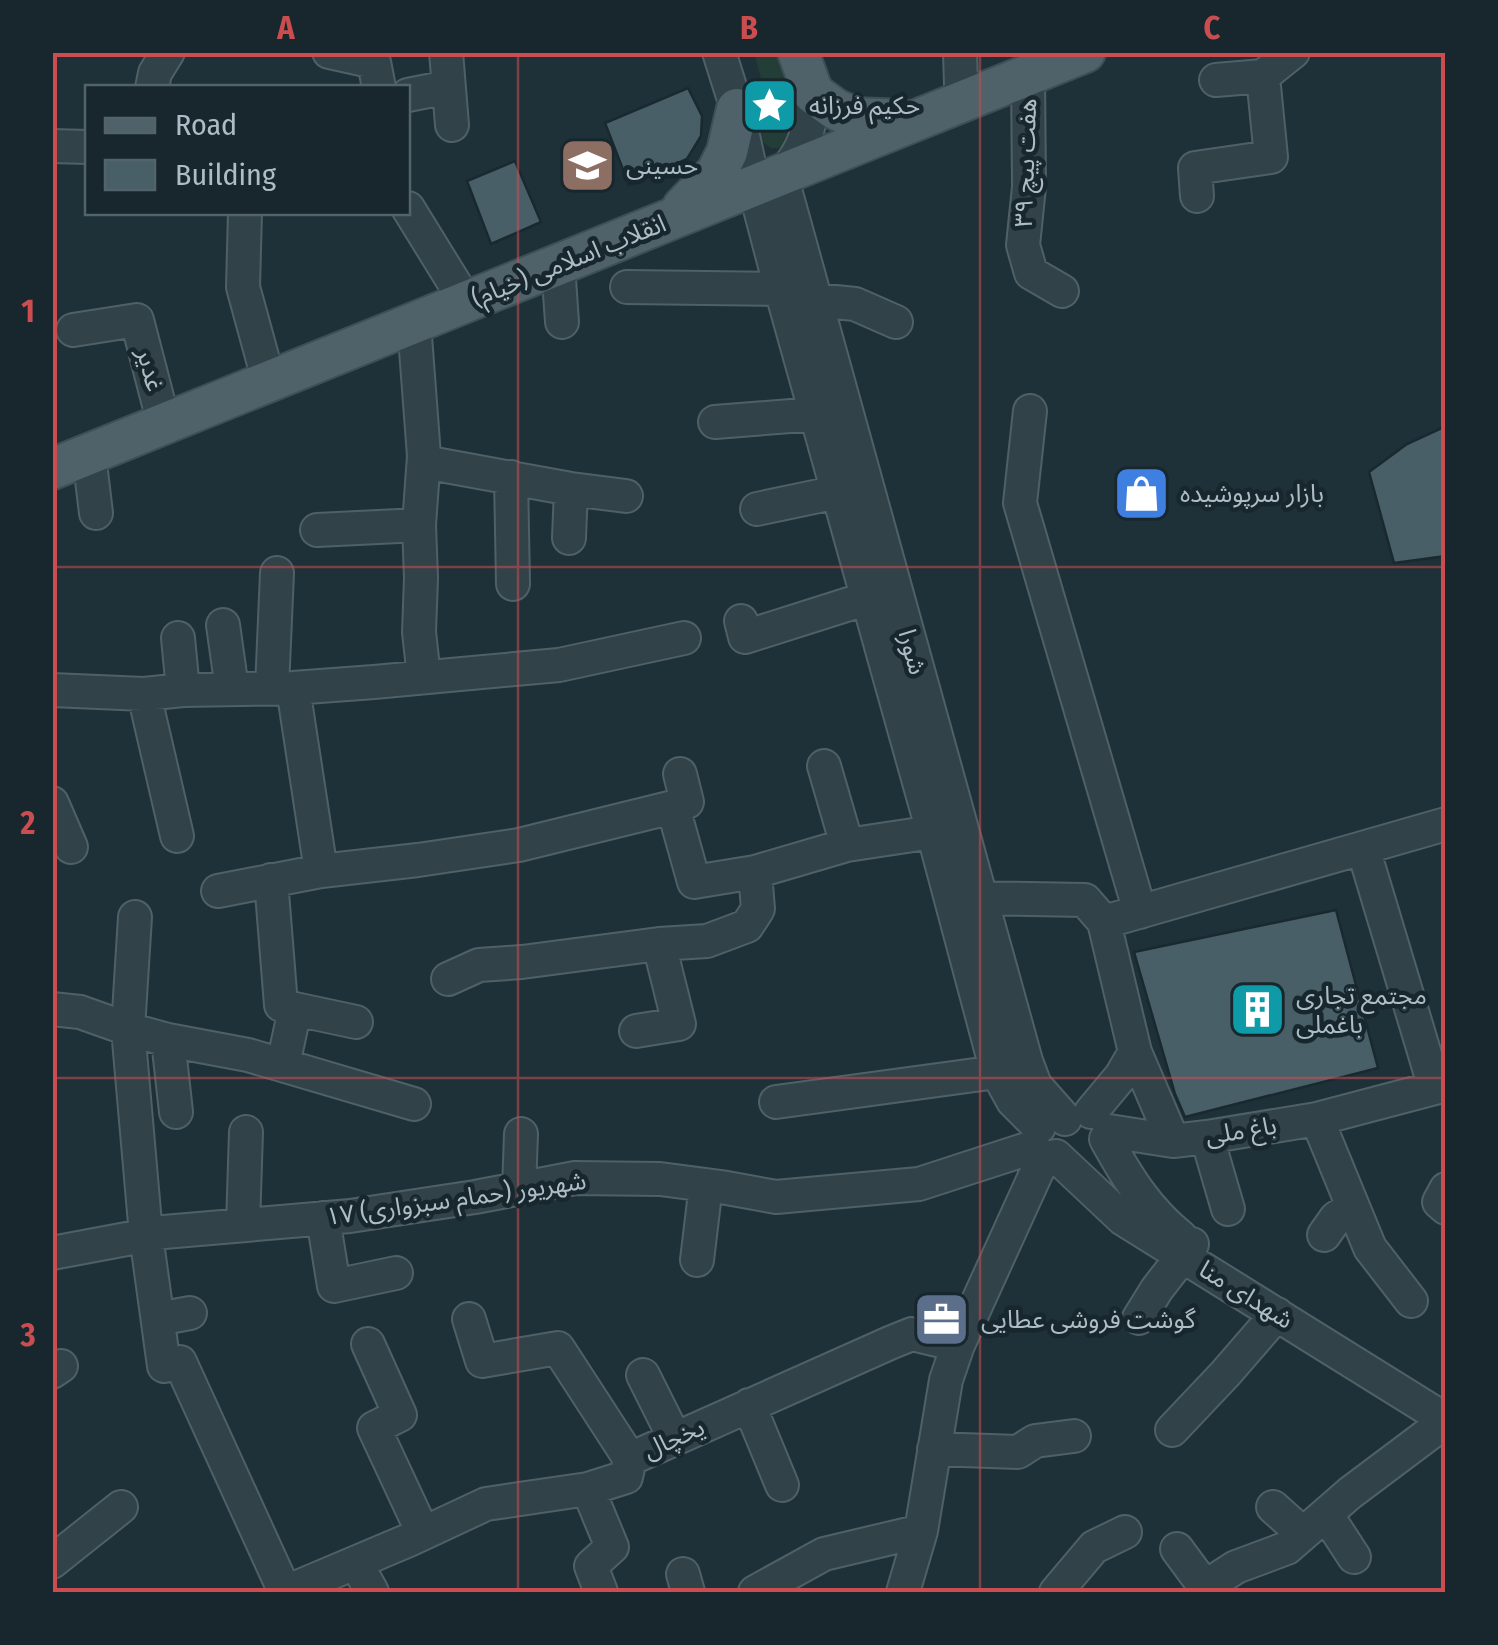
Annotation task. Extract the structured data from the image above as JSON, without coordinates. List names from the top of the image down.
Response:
{
  "streets": {
    "main road": ["انقلاب اسلامی (خیام)"],
    "street": [
      "هفت پیچ ۳۹",
      "غدیر",
      "شورا",
      "باغ ملی",
      "۱۷ شهریور (حمام سبزواری)",
      "شهدای منا",
      "یخچال"
    ]
  },
  "crossings": [
    ["هفت پیچ ۳۹", "انقلاب اسلامی (خیام)"],
    ["انقلاب اسلامی (خیام)", "غدیر"],
    ["انقلاب اسلامی (خیام)", "شورا"],
    ["شورا", "۱۷ شهریور (حمام سبزواری)"],
    ["شورا", "شهدای منا"],
    ["۱۷ شهریور (حمام سبزواری)", "شهدای منا"]
  ],
  "places": {
    "place": ["حکیم فرزانه"],
    "school or university": ["حسینی"],
    "shop": ["بازار سرپوشیده"],
    "building": ["مجتمع تجاری باغملی"],
    "office": ["گوشت فروشی عطایی"]
  },
  "legend": ["Road", "Building"],
  "grid": {
    "columns": ["A", "B", "C"],
    "rows": ["1", "2", "3"]
  }
}
